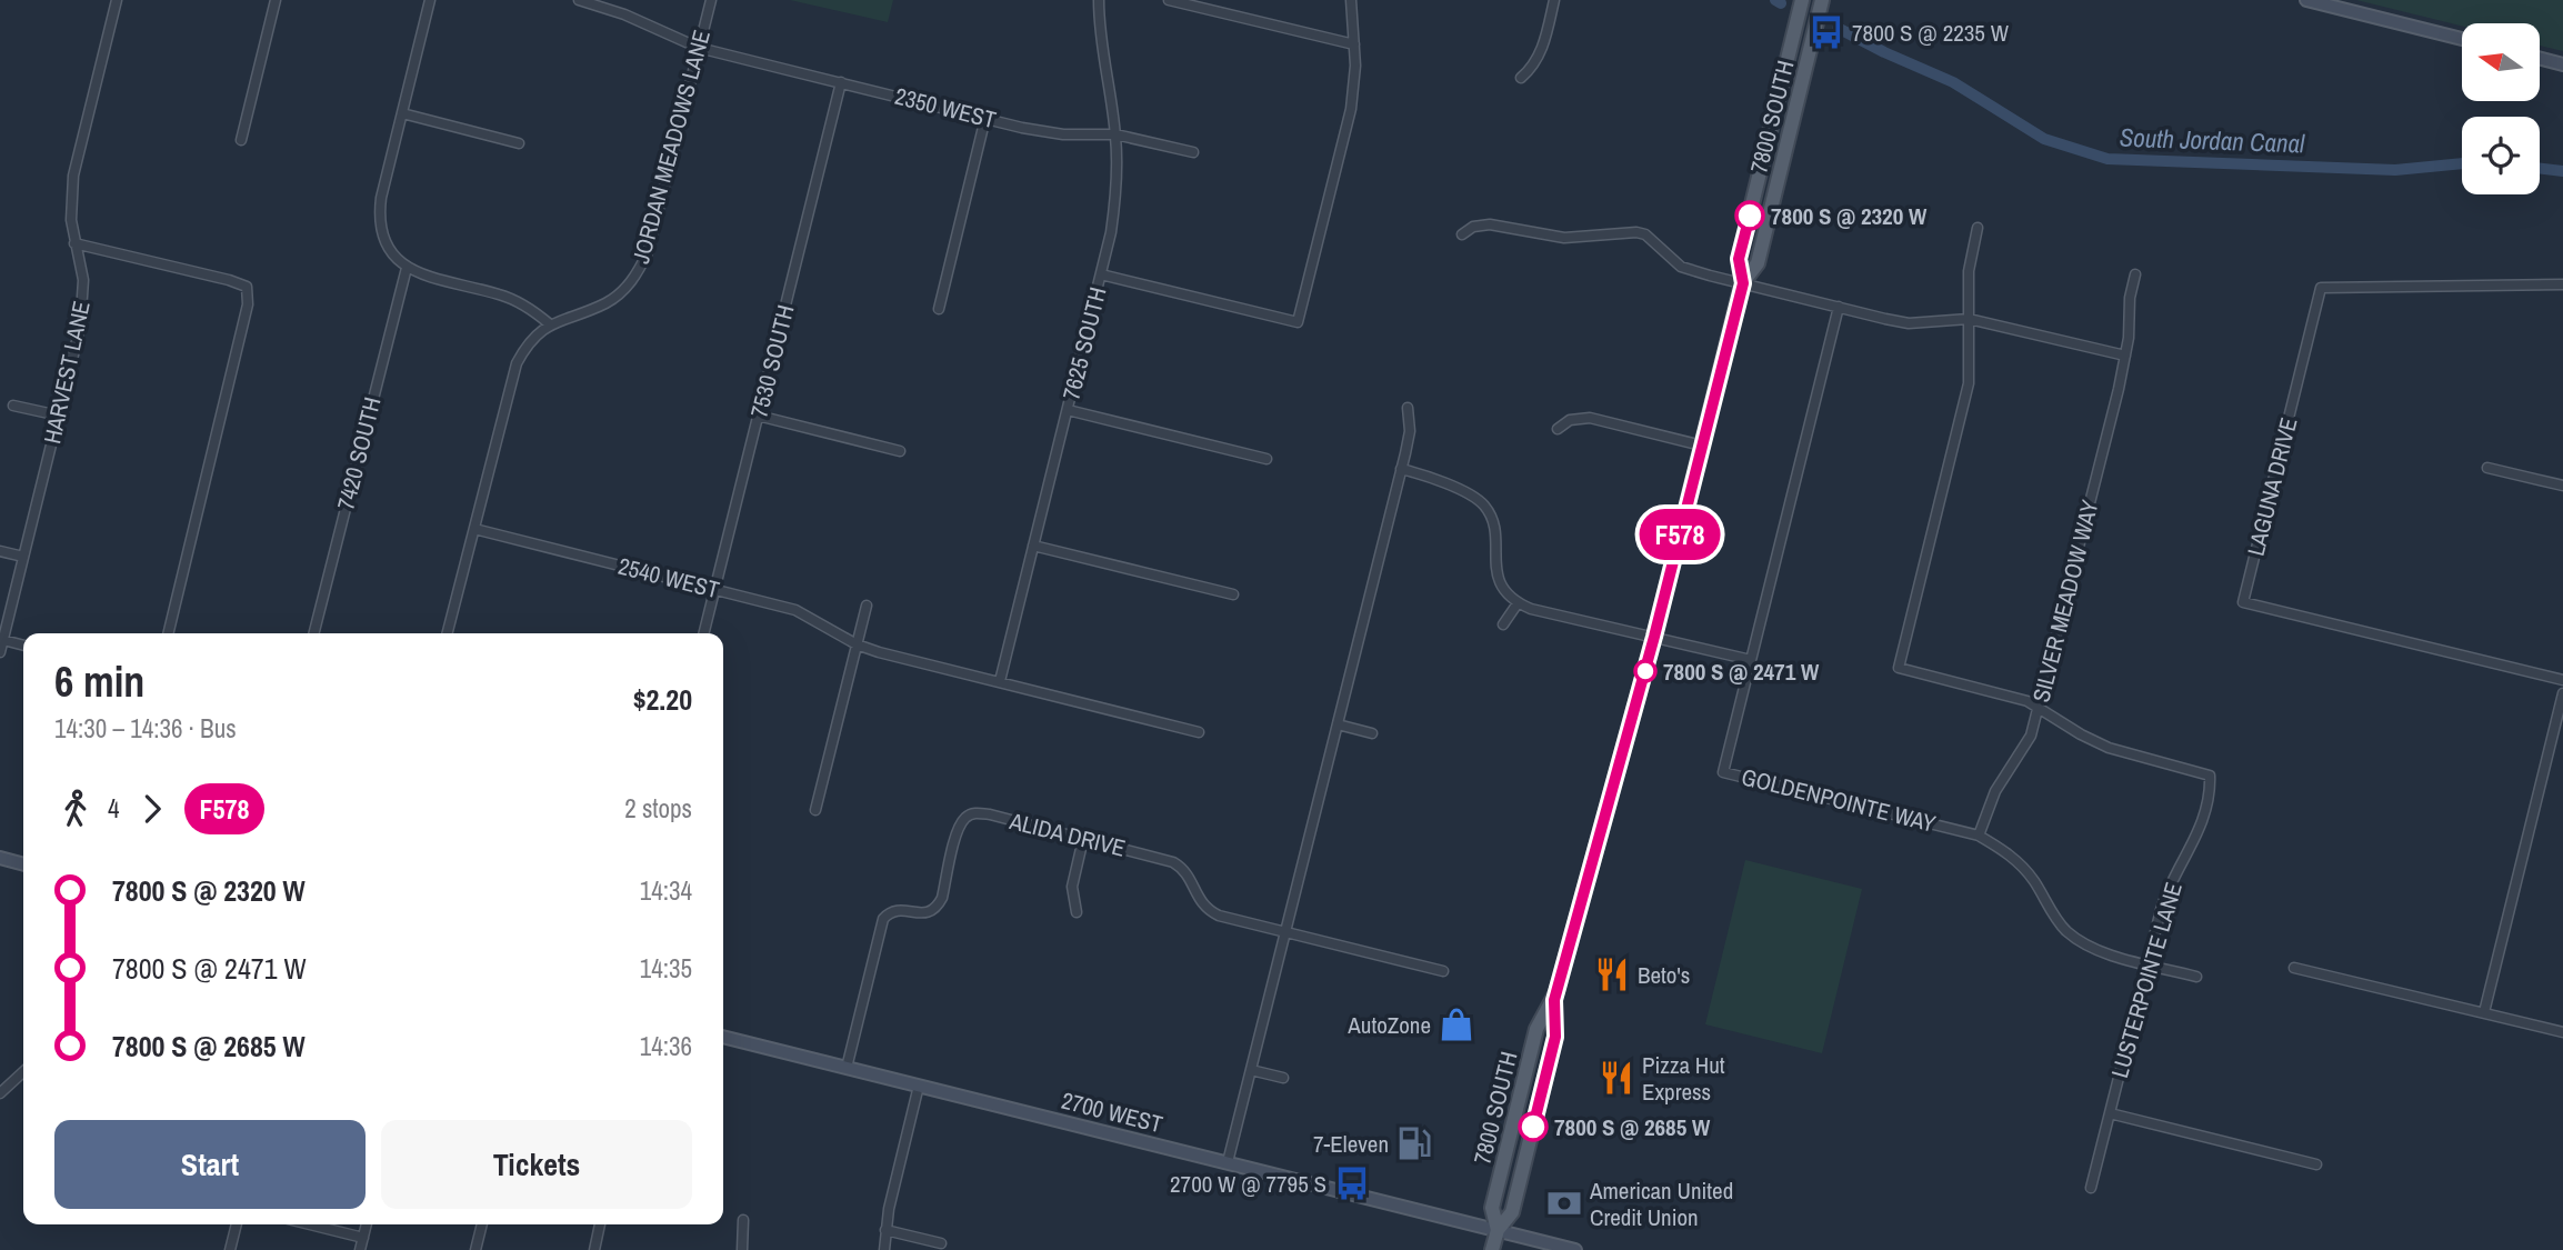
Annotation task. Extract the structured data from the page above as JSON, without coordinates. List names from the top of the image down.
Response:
{
  "streets": {
    "main road": ["7800 SOUTH", "2700 WEST"],
    "street": [
      "2350 WEST",
      "JORDAN MEADOWS LANE",
      "7625 SOUTH",
      "7530 SOUTH",
      "HARVEST LANE",
      "7420 SOUTH",
      "LAGUNA DRIVE",
      "2540 WEST",
      "SILVER MEADOW WAY",
      "GOLDENPOINTE WAY",
      "ALIDA DRIVE",
      "LUSTERPOINTE LANE"
    ]
  },
  "crossings": [
    ["2350 WEST", "JORDAN MEADOWS LANE"],
    ["2350 WEST", "7625 SOUTH"],
    ["2350 WEST", "7530 SOUTH"],
    ["7800 SOUTH", "2700 WEST"],
    ["JORDAN MEADOWS LANE", "2540 WEST"],
    ["7625 SOUTH", "2540 WEST"],
    ["7530 SOUTH", "2540 WEST"],
    ["SILVER MEADOW WAY", "GOLDENPOINTE WAY"],
    ["SILVER MEADOW WAY", "LUSTERPOINTE LANE"],
    ["GOLDENPOINTE WAY", "LUSTERPOINTE LANE"],
    ["ALIDA DRIVE", "2700 WEST"]
  ],
  "water": ["South Jordan Canal"],
  "places": {
    "bus stop": ["7800 S @ 2235 W", "2700 W @ 7795 S"],
    "other": ["7800 S @ 2320 W", "7800 S @ 2471 W", "7800 S @ 2685 W"],
    "restaurant": ["Beto's", "Pizza Hut Express"],
    "shop": ["AutoZone"],
    "fuel station": ["7-Eleven"],
    "bank": ["American United Credit Union"]
  },
  "lines": ["bus line F578"],
  "north": "left",
  "page": {
    "on_map": "F578",
    "heading": ["6 min", "14:30 – 14:36 · Bus", "$2.20"],
    "legs": ["4", "F578", "2 stops"],
    "list": [
      {
        "name": "7800 S @ 2320 W",
        "value": "14:34"
      },
      {
        "name": "7800 S @ 2471 W",
        "value": "14:35"
      },
      {
        "name": "7800 S @ 2685 W",
        "value": "14:36"
      }
    ],
    "buttons": ["Start", "Tickets"]
  }
}
